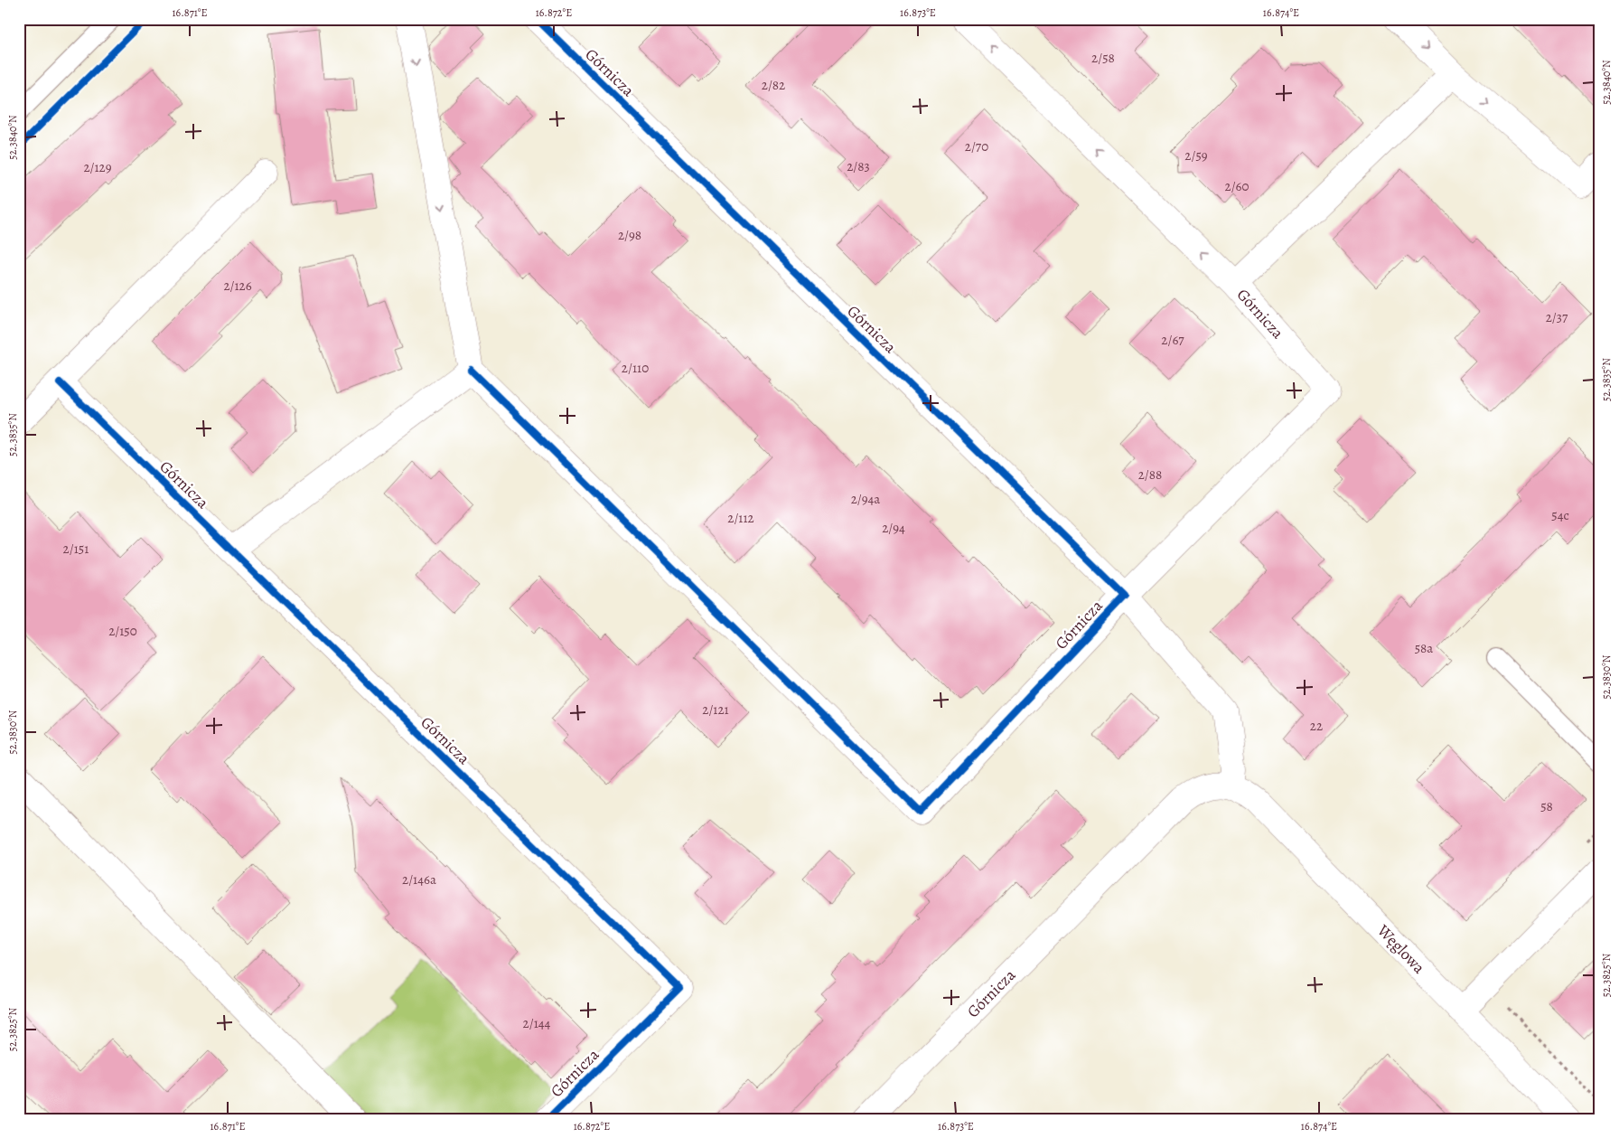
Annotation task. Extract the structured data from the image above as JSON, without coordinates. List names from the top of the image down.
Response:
{
  "streets": {
    "street": ["Górnicza", "Węglowa"]
  },
  "crossings": [
    ["Górnicza", "Węglowa"]
  ],
  "house_numbers": [
    "2/58",
    "2/82",
    "2/70",
    "2/59",
    "2/83",
    "2/129",
    "2/60",
    "2/98",
    "2/126",
    "2/37",
    "2/67",
    "2/110",
    "2/88",
    "2/94a",
    "54c",
    "2/112",
    "2/94",
    "2/151",
    "2/150",
    "58a",
    "2/121",
    "22",
    "58",
    "2/146a",
    "2/144"
  ],
  "coordinates": [
    "16.871°E",
    "16.872°E",
    "16.873°E",
    "16.874°E",
    "52.3840°N",
    "52.3835°N",
    "52.3830°N",
    "52.3825°N"
  ]
}
